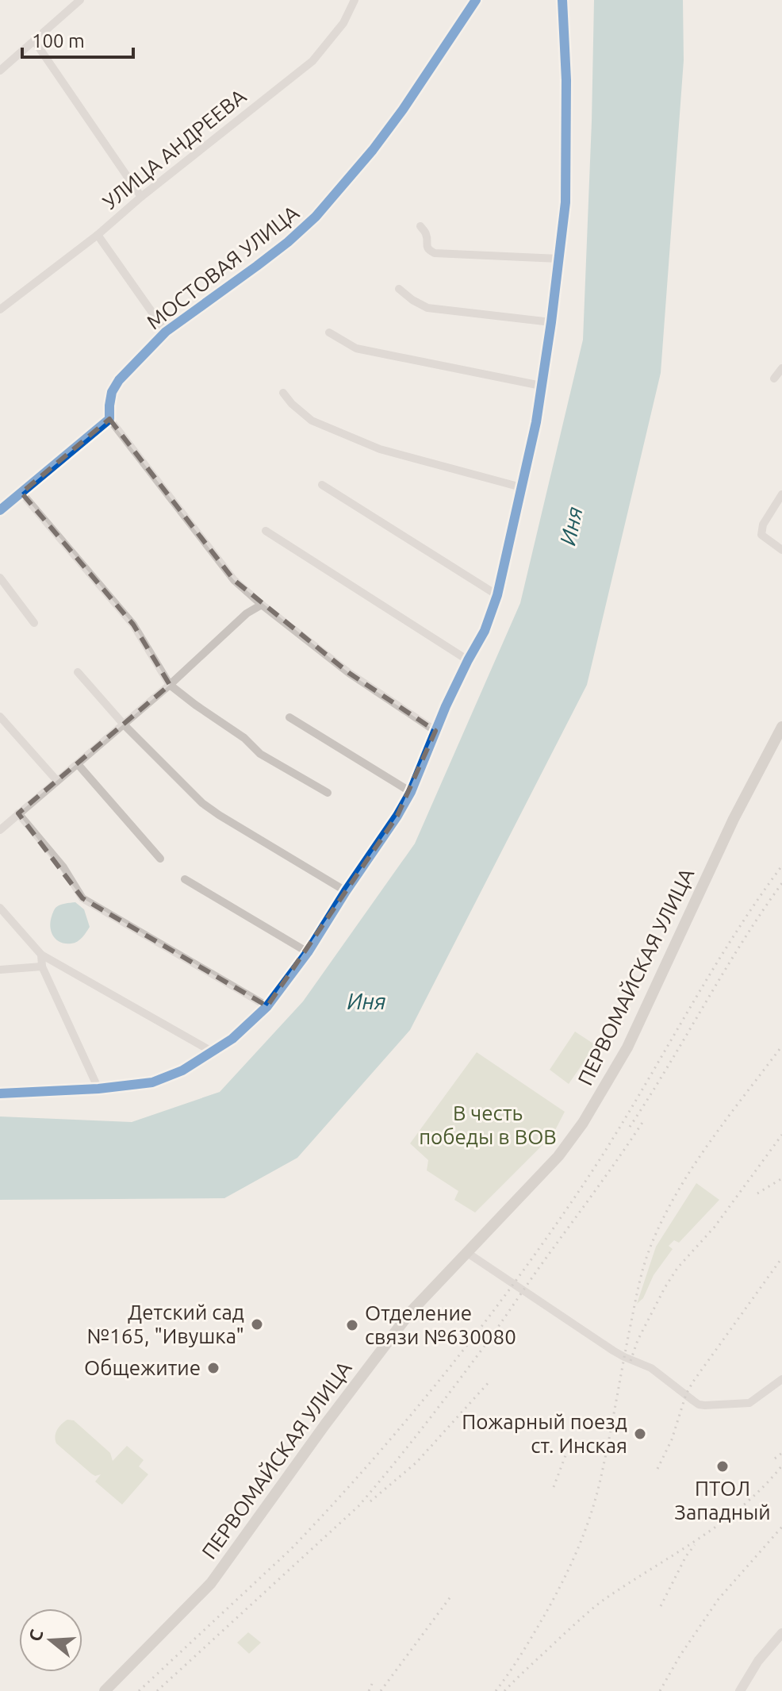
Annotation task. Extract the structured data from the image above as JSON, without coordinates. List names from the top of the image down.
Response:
{
  "streets": {
    "main road": ["ПЕРВОМАЙСКАЯ УЛИЦА"],
    "street": ["УЛИЦА АНДРЕЕВА", "МОСТОВАЯ УЛИЦА"]
  },
  "water": ["Иня"],
  "parks": ["В честь победы в ВОВ"],
  "places": [
    "Детский сад №165, \"Ивушка\"",
    "Отделение связи №630080",
    "Общежитие",
    "Пожарный поезд ст. Инская",
    "ПТОЛ Западный"
  ],
  "scale_bar": "100 m",
  "north": "left"
}
